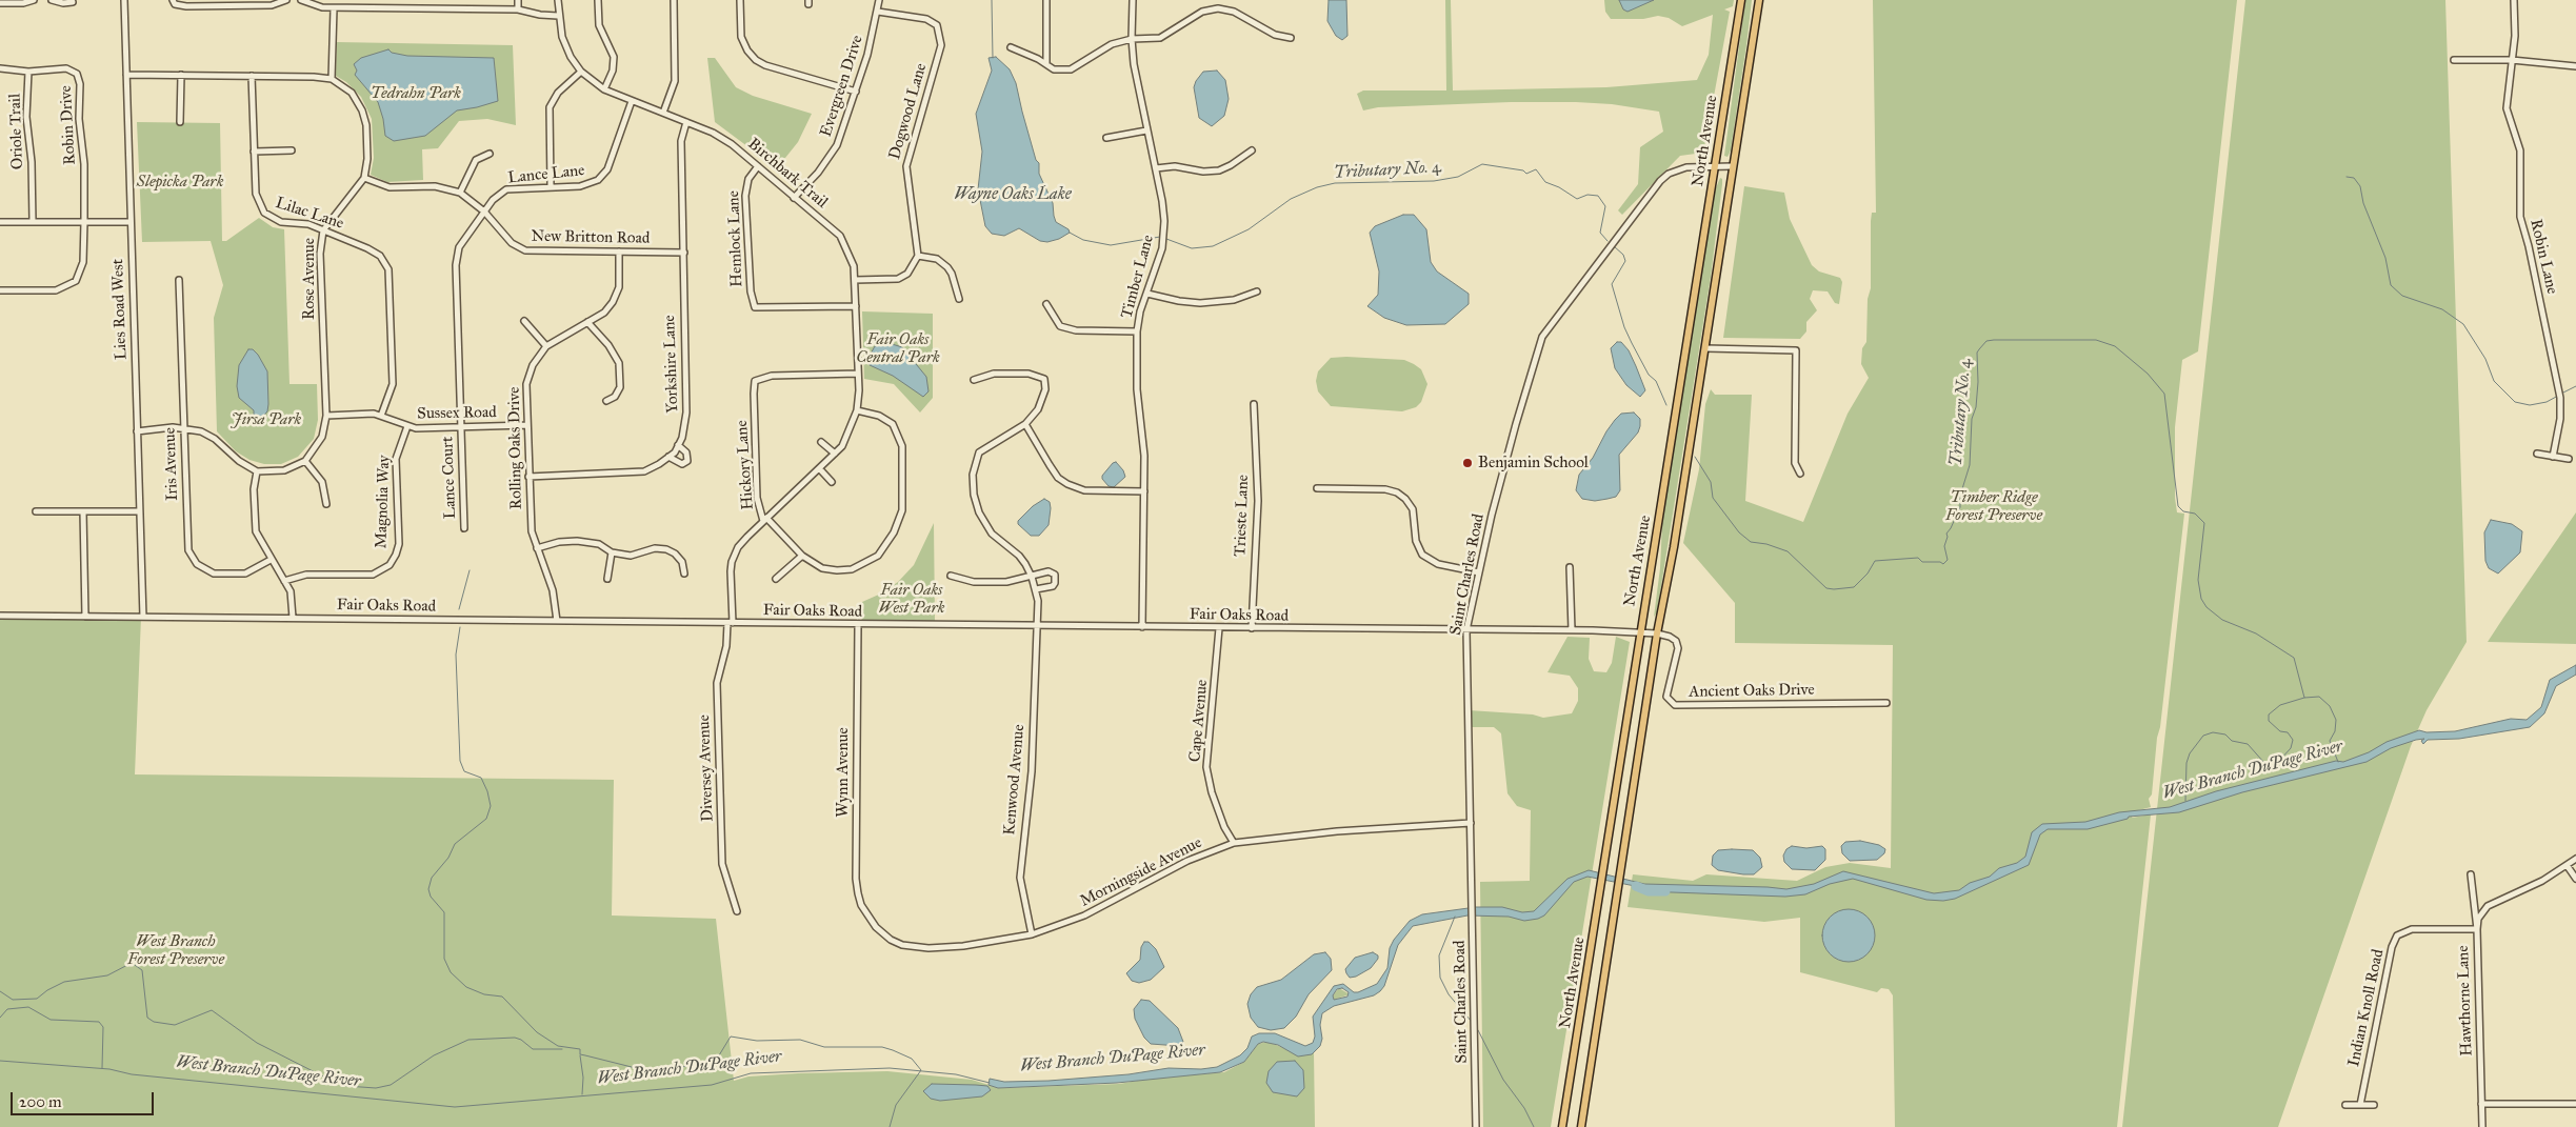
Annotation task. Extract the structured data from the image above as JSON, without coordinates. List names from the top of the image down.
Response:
{
  "streets": {
    "main road": ["North Avenue"],
    "street": [
      "Evergreen Drive",
      "Dogwood Lane",
      "Robin Drive",
      "Oriole Trail",
      "Birchbark Trail",
      "Lance Lane",
      "Lilac Lane",
      "New Britton Road",
      "Hemlock Lane",
      "Robin Lane",
      "Timber Lane",
      "Rose Avenue",
      "Lies Road West",
      "Yorkshire Lane",
      "Sussex Road",
      "Rolling Oaks Drive",
      "Iris Avenue",
      "Hickory Lane",
      "Lance Court",
      "Magnolia Way",
      "Trieste Lane",
      "Saint Charles Road",
      "Fair Oaks Road",
      "Ancient Oaks Drive",
      "Cape Avenue",
      "Diversey Avenue",
      "Wynn Avenue",
      "Kenwood Avenue",
      "Morningside Avenue",
      "Hawthorne Lane",
      "Indian Knoll Road"
    ]
  },
  "crossings": [
    ["Evergreen Drive", "Dogwood Lane"],
    ["Evergreen Drive", "Birchbark Trail"],
    ["Robin Drive", "Oriole Trail"],
    ["North Avenue", "Saint Charles Road"],
    ["North Avenue", "Fair Oaks Road"],
    ["North Avenue", "Ancient Oaks Drive"],
    ["Birchbark Trail", "Lance Lane"],
    ["Birchbark Trail", "Hemlock Lane"],
    ["Birchbark Trail", "Yorkshire Lane"],
    ["Birchbark Trail", "Hickory Lane"],
    ["Birchbark Trail", "Fair Oaks Road"],
    ["Birchbark Trail", "Diversey Avenue"],
    ["Lance Lane", "New Britton Road"],
    ["Lance Lane", "Sussex Road"],
    ["Lance Lane", "Lance Court"],
    ["Lilac Lane", "New Britton Road"],
    ["Lilac Lane", "Rose Avenue"],
    ["Lilac Lane", "Sussex Road"],
    ["New Britton Road", "Rose Avenue"],
    ["New Britton Road", "Yorkshire Lane"],
    ["New Britton Road", "Rolling Oaks Drive"],
    ["Timber Lane", "Fair Oaks Road"],
    ["Rose Avenue", "Sussex Road"],
    ["Lies Road West", "Fair Oaks Road"],
    ["Yorkshire Lane", "Rolling Oaks Drive"],
    ["Sussex Road", "Rolling Oaks Drive"],
    ["Sussex Road", "Lance Court"],
    ["Sussex Road", "Magnolia Way"],
    ["Rolling Oaks Drive", "Fair Oaks Road"],
    ["Trieste Lane", "Fair Oaks Road"],
    ["Saint Charles Road", "Fair Oaks Road"],
    ["Saint Charles Road", "Morningside Avenue"],
    ["Fair Oaks Road", "Ancient Oaks Drive"],
    ["Fair Oaks Road", "Cape Avenue"],
    ["Fair Oaks Road", "Diversey Avenue"],
    ["Fair Oaks Road", "Wynn Avenue"],
    ["Fair Oaks Road", "Kenwood Avenue"],
    ["Cape Avenue", "Morningside Avenue"],
    ["Wynn Avenue", "Morningside Avenue"],
    ["Kenwood Avenue", "Morningside Avenue"],
    ["Hawthorne Lane", "Indian Knoll Road"]
  ],
  "water": ["Tributary No. 4", "Wayne Oaks Lake", "West Branch DuPage River"],
  "parks": [
    "Tedrahn Park",
    "Slepicka Park",
    "Fair Oaks Central Park",
    "Jirsa Park",
    "Timber Ridge Forest Preserve",
    "Fair Oaks West Park",
    "West Branch Forest Preserve"
  ],
  "places": ["Benjamin School"],
  "scale_bar": "200 m"
}
